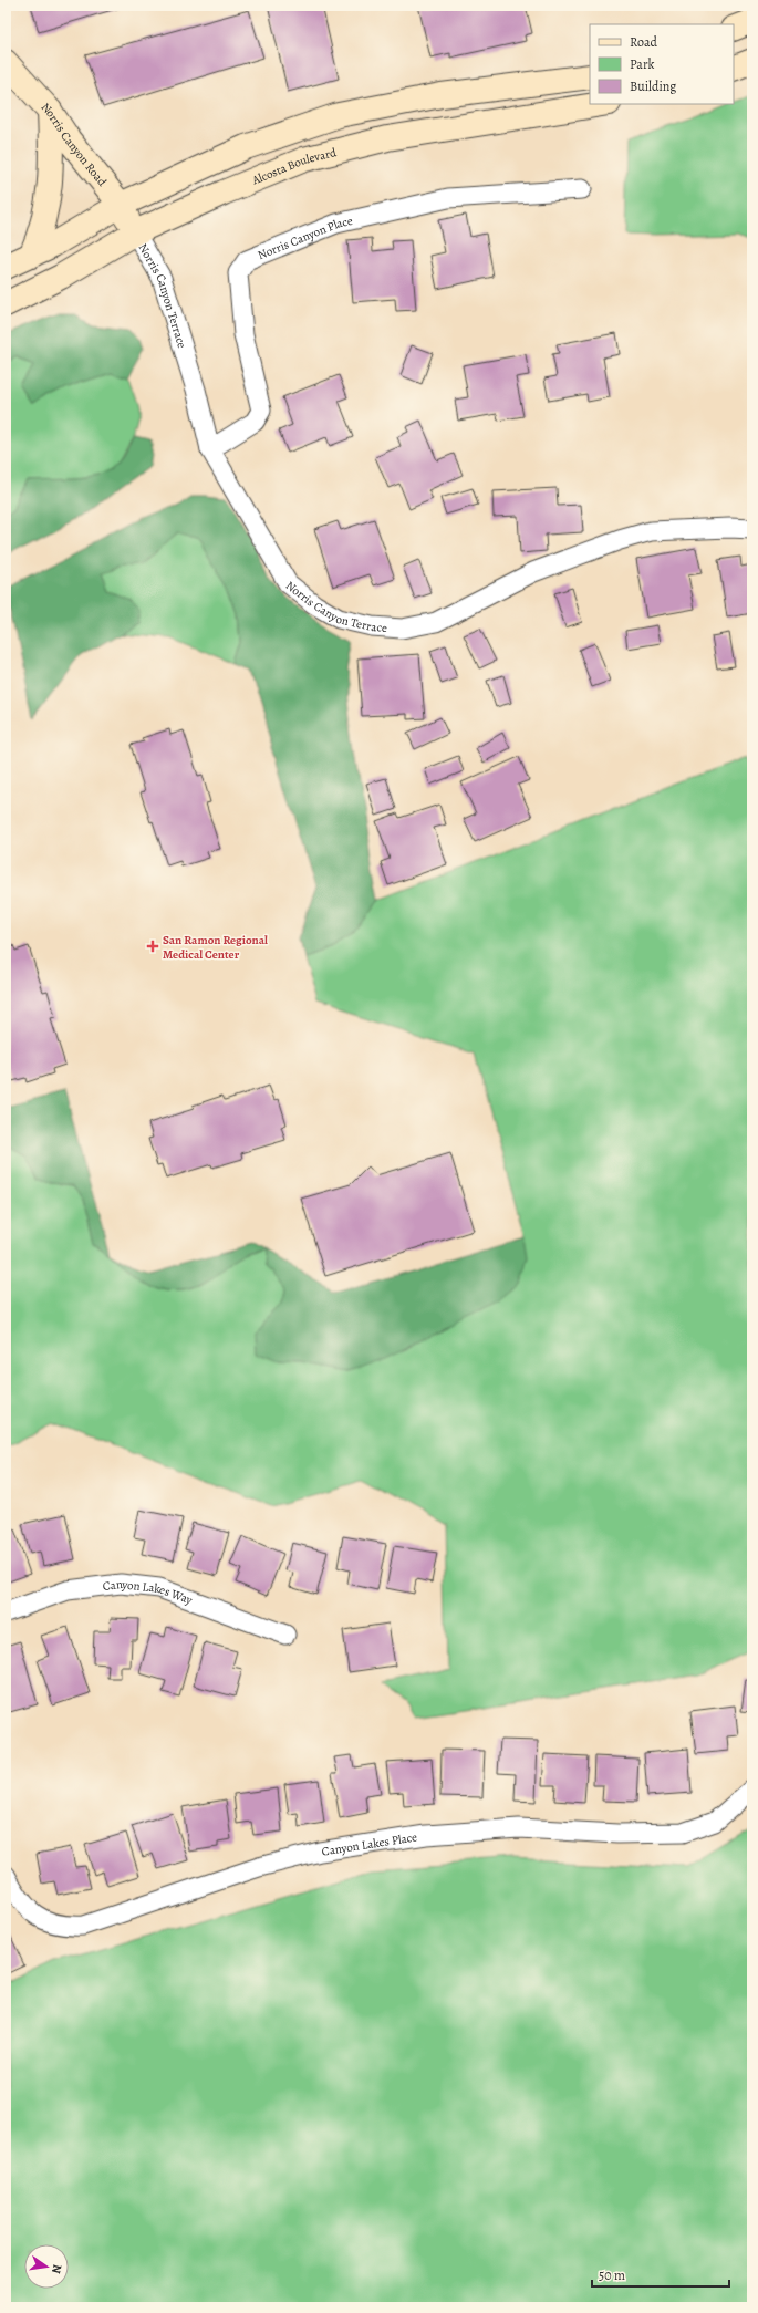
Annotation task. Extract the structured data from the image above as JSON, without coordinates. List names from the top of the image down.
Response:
{
  "streets": {
    "main road": ["Norris Canyon Road", "Alcosta Boulevard"],
    "street": [
      "Norris Canyon Place",
      "Norris Canyon Terrace",
      "Canyon Lakes Way",
      "Canyon Lakes Place"
    ]
  },
  "crossings": [
    ["Norris Canyon Road", "Alcosta Boulevard"],
    ["Norris Canyon Road", "Norris Canyon Terrace"],
    ["Alcosta Boulevard", "Norris Canyon Terrace"],
    ["Norris Canyon Place", "Norris Canyon Terrace"]
  ],
  "places": {
    "health": ["San Ramon Regional Medical Center"]
  },
  "legend": ["Road", "Park", "Building"],
  "scale_bar": "50 m",
  "north": "right"
}
